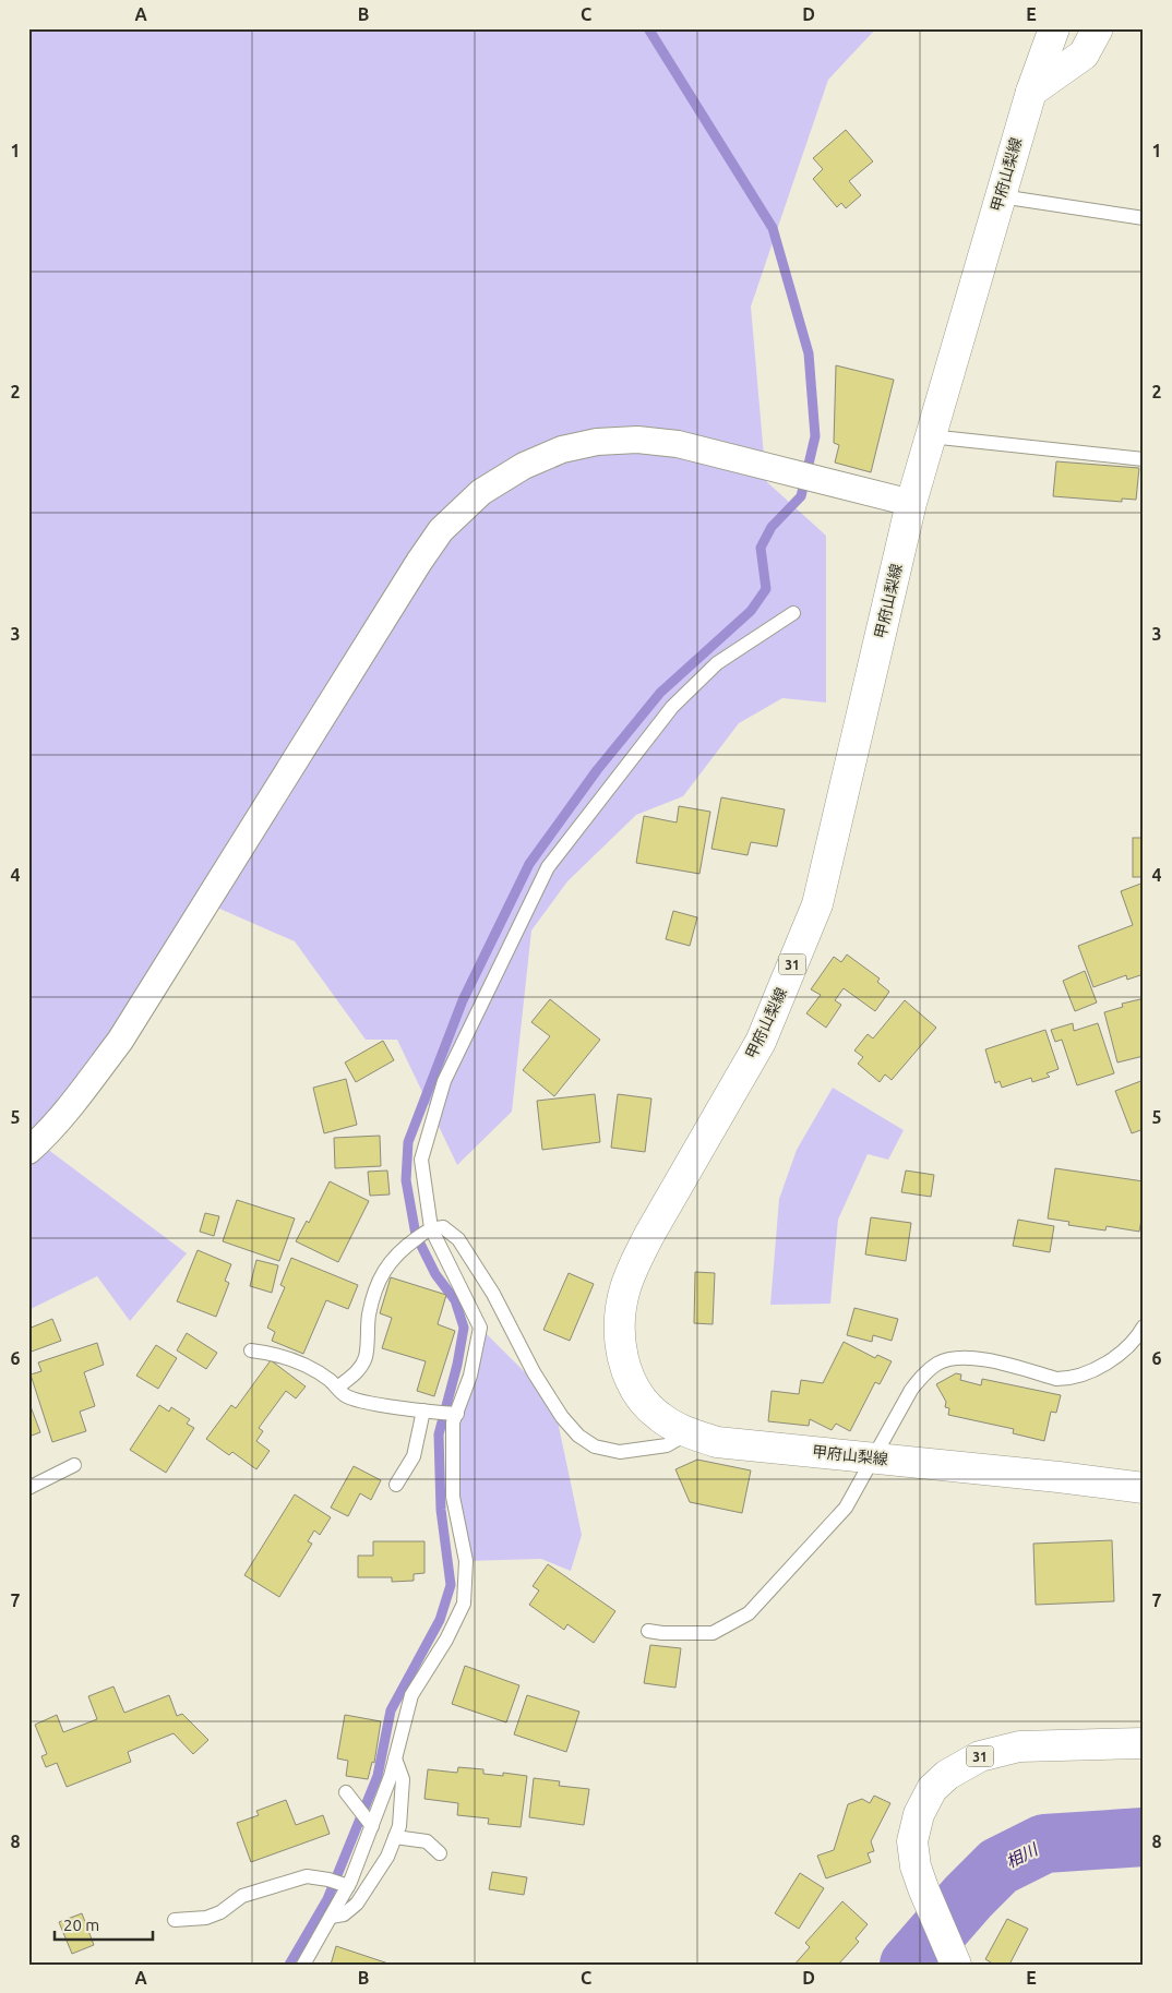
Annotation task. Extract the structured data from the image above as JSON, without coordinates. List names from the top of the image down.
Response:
{
  "streets": {
    "main road": ["甲府山梨線", "31"]
  },
  "crossings": [
    ["甲府山梨線", "31"]
  ],
  "water": ["相川"],
  "scale_bar": "20 m",
  "grid": {
    "columns": [
      "A",
      "B",
      "C",
      "D",
      "E"
    ],
    "rows": [
      "1",
      "2",
      "3",
      "4",
      "5",
      "6",
      "7",
      "8"
    ]
  }
}
